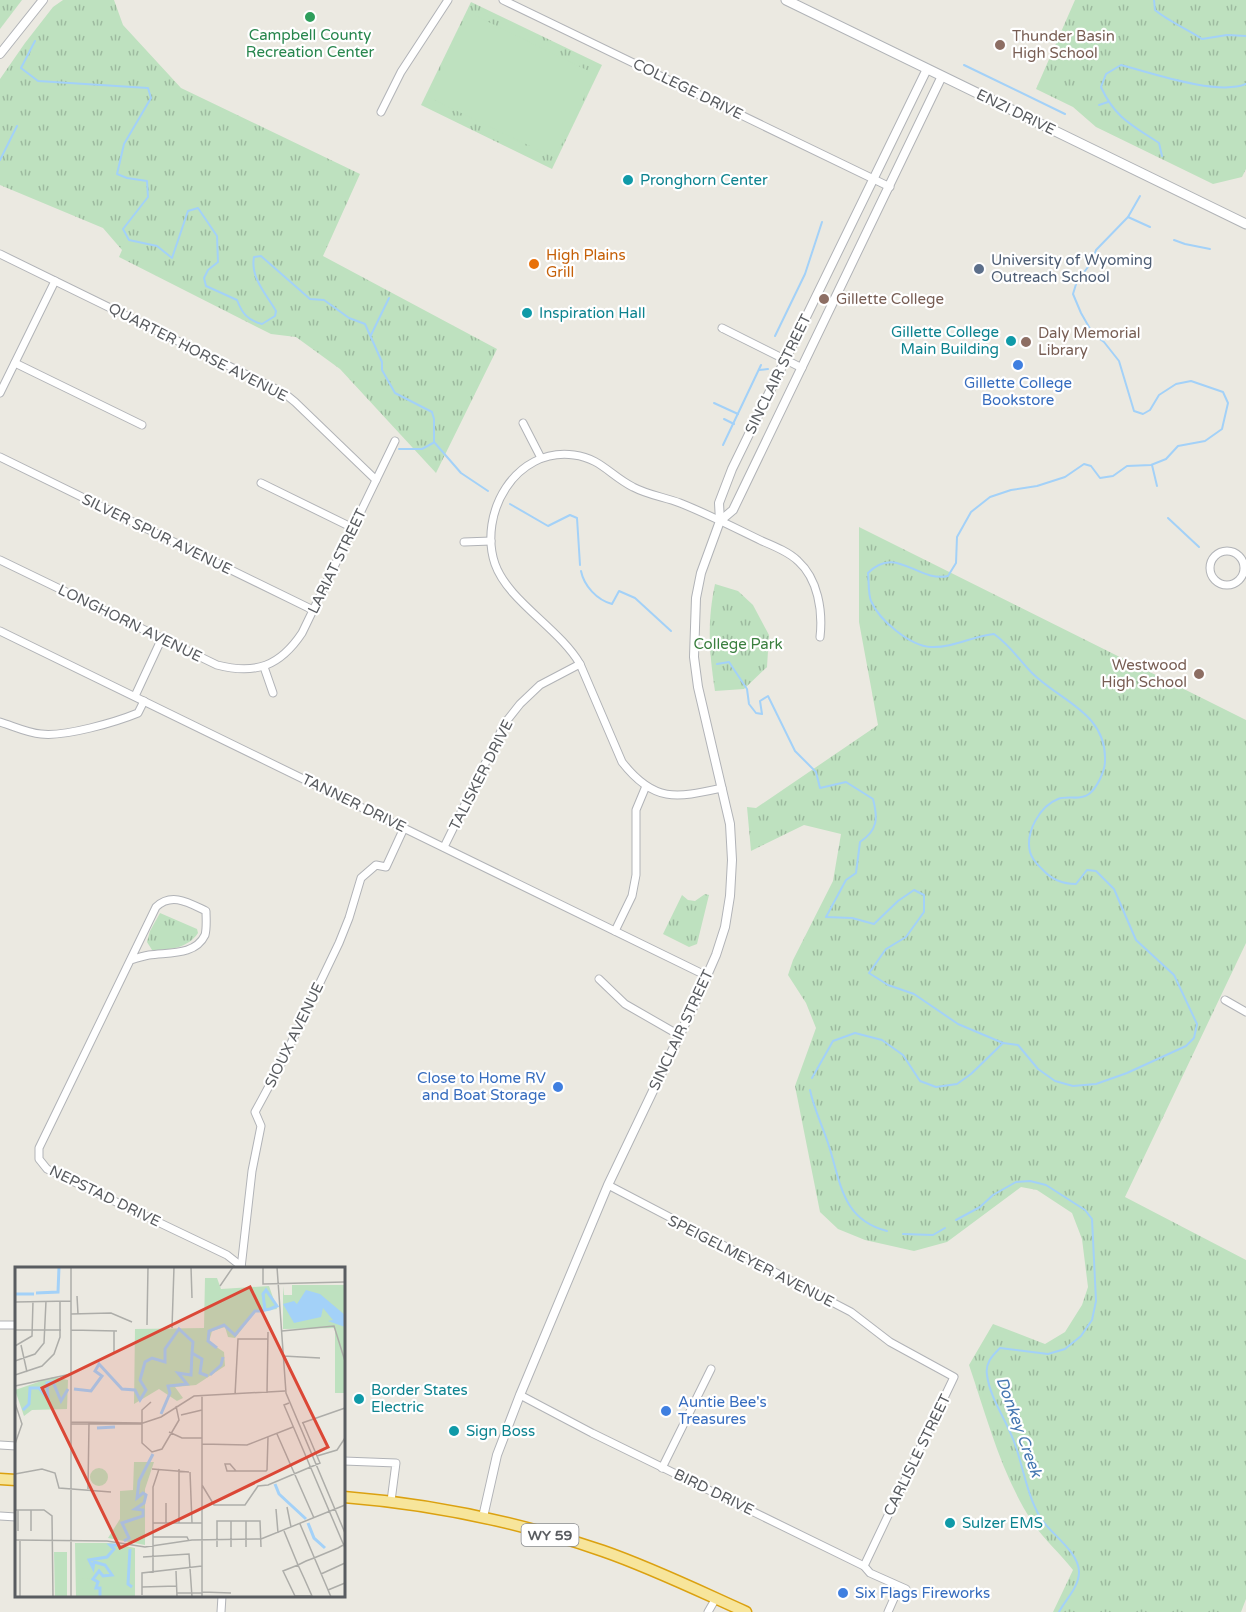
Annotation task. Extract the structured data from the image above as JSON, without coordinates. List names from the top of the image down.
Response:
{
  "streets": {
    "highway": ["WY 59"],
    "main road": ["ENZI DRIVE"],
    "street": [
      "COLLEGE DRIVE",
      "QUARTER HORSE AVENUE",
      "SINCLAIR STREET",
      "SILVER SPUR AVENUE",
      "LARIAT STREET",
      "LONGHORN AVENUE",
      "TALISKER DRIVE",
      "TANNER DRIVE",
      "SIOUX AVENUE",
      "NEPSTAD DRIVE",
      "SPEIGELMEYER AVENUE",
      "CARLISLE STREET",
      "BIRD DRIVE"
    ]
  },
  "crossings": [
    ["COLLEGE DRIVE", "SINCLAIR STREET"],
    ["ENZI DRIVE", "SINCLAIR STREET"],
    ["QUARTER HORSE AVENUE", "LARIAT STREET"],
    ["SINCLAIR STREET", "TANNER DRIVE"],
    ["SINCLAIR STREET", "SPEIGELMEYER AVENUE"],
    ["SINCLAIR STREET", "BIRD DRIVE"],
    ["SINCLAIR STREET", "WY 59"],
    ["SILVER SPUR AVENUE", "LARIAT STREET"],
    ["LARIAT STREET", "LONGHORN AVENUE"],
    ["TALISKER DRIVE", "TANNER DRIVE"],
    ["TANNER DRIVE", "SIOUX AVENUE"],
    ["SIOUX AVENUE", "NEPSTAD DRIVE"],
    ["SPEIGELMEYER AVENUE", "CARLISLE STREET"],
    ["CARLISLE STREET", "BIRD DRIVE"]
  ],
  "water": ["Donkey Creek"],
  "parks": ["College Park"],
  "places": [
    "Campbell County Recreation Center",
    "Thunder Basin High School",
    "Pronghorn Center",
    "High Plains Grill",
    "University of Wyoming Outreach School",
    "Gillette College",
    "Inspiration Hall",
    "Gillette College Main Building",
    "Daly Memorial Library",
    "Gillette College Bookstore",
    "Westwood High School",
    "Close to Home RV and Boat Storage",
    "Border States Electric",
    "Auntie Bee's Treasures",
    "Sign Boss",
    "Sulzer EMS",
    "Six Flags Fireworks"
  ]
}
